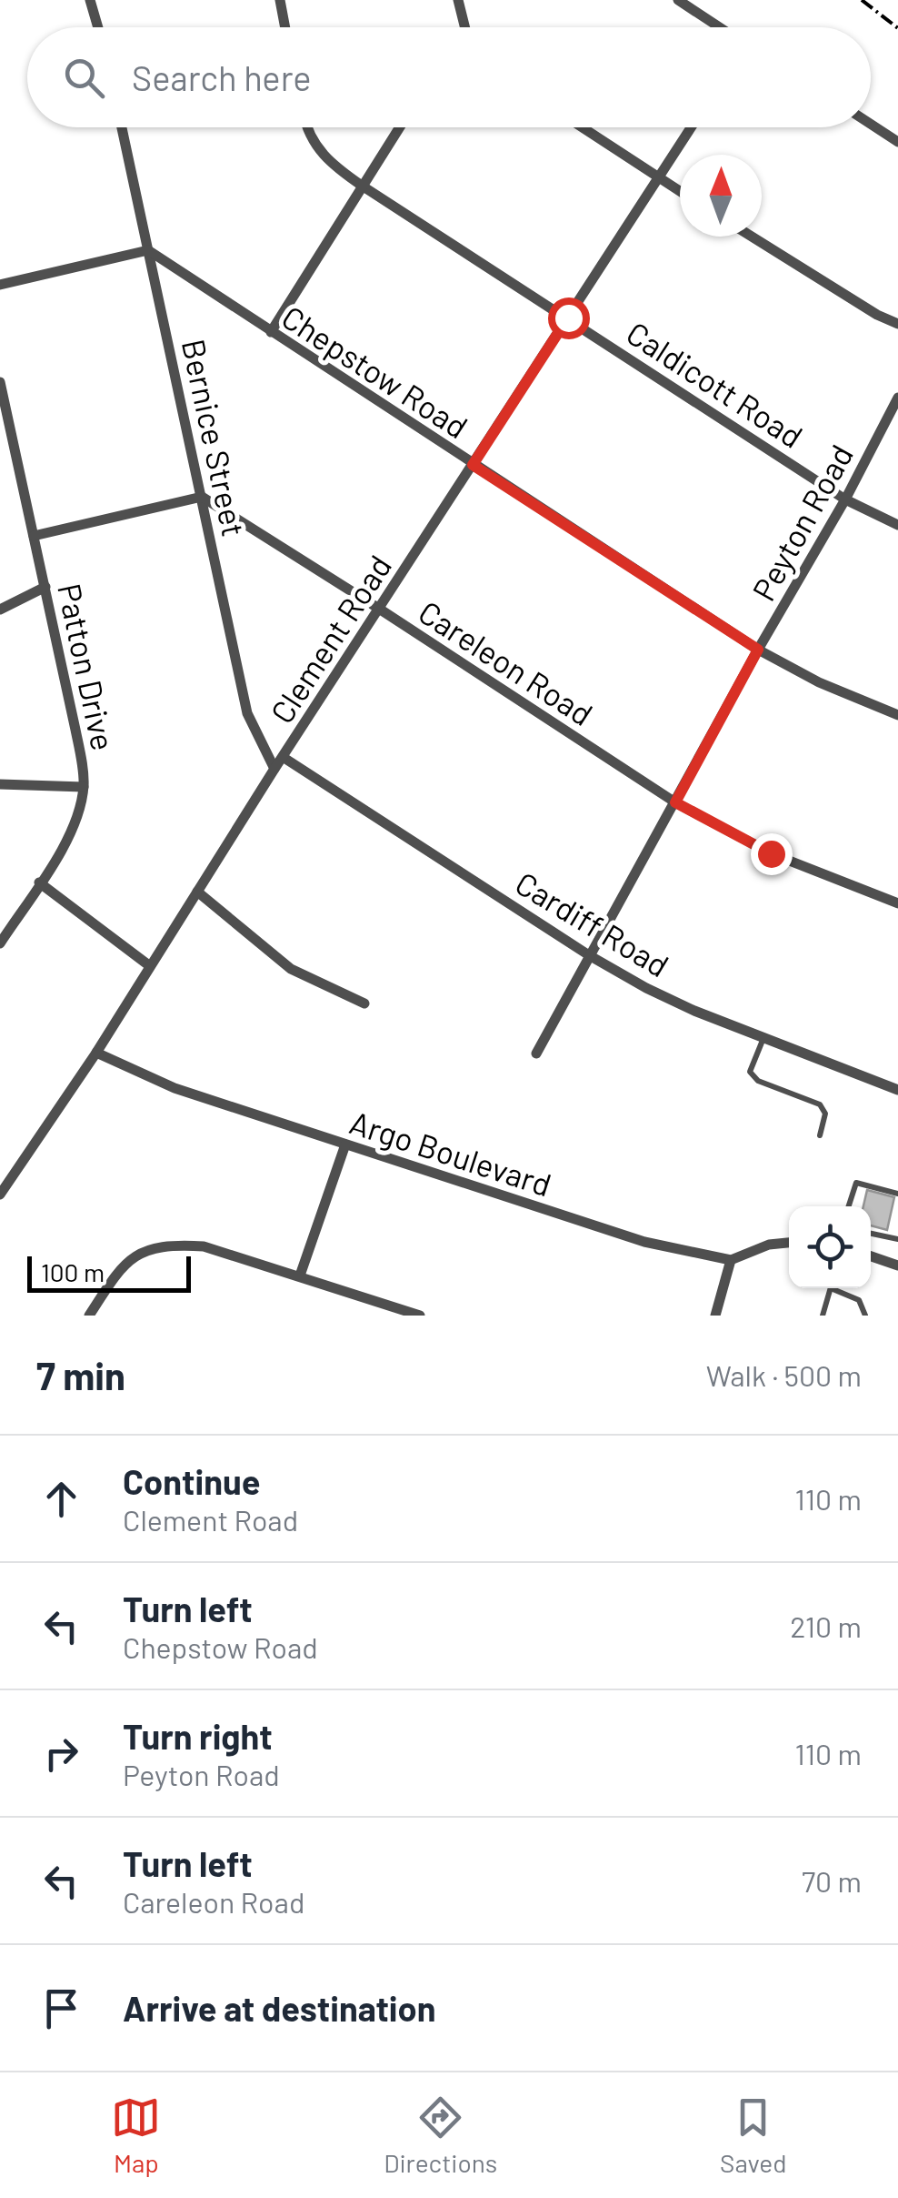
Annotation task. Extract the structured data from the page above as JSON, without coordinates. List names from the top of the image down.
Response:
{
  "streets": {
    "street": [
      "Chepstow Road",
      "Caldicott Road",
      "Bernice Street",
      "Peyton Road",
      "Clement Road",
      "Careleon Road",
      "Patton Drive",
      "Cardiff Road",
      "Argo Boulevard"
    ]
  },
  "crossings": [
    ["Chepstow Road", "Bernice Street"],
    ["Chepstow Road", "Peyton Road"],
    ["Chepstow Road", "Clement Road"],
    ["Caldicott Road", "Peyton Road"],
    ["Caldicott Road", "Clement Road"],
    ["Bernice Street", "Clement Road"],
    ["Bernice Street", "Careleon Road"],
    ["Peyton Road", "Careleon Road"],
    ["Peyton Road", "Cardiff Road"],
    ["Clement Road", "Careleon Road"],
    ["Clement Road", "Cardiff Road"],
    ["Clement Road", "Argo Boulevard"]
  ],
  "scale_bar": "100 m",
  "north": "top",
  "page": {
    "search": "Search here",
    "scale": "100 m",
    "heading": ["7 min", "Walk · 500 m"],
    "list": [
      ["Continue", "Clement Road", "110 m"],
      ["Turn left", "Chepstow Road", "210 m"],
      ["Turn right", "Peyton Road", "110 m"],
      ["Turn left", "Careleon Road", "70 m"],
      "Arrive at destination"
    ],
    "nav": ["Map", "Directions", "Saved"]
  }
}
